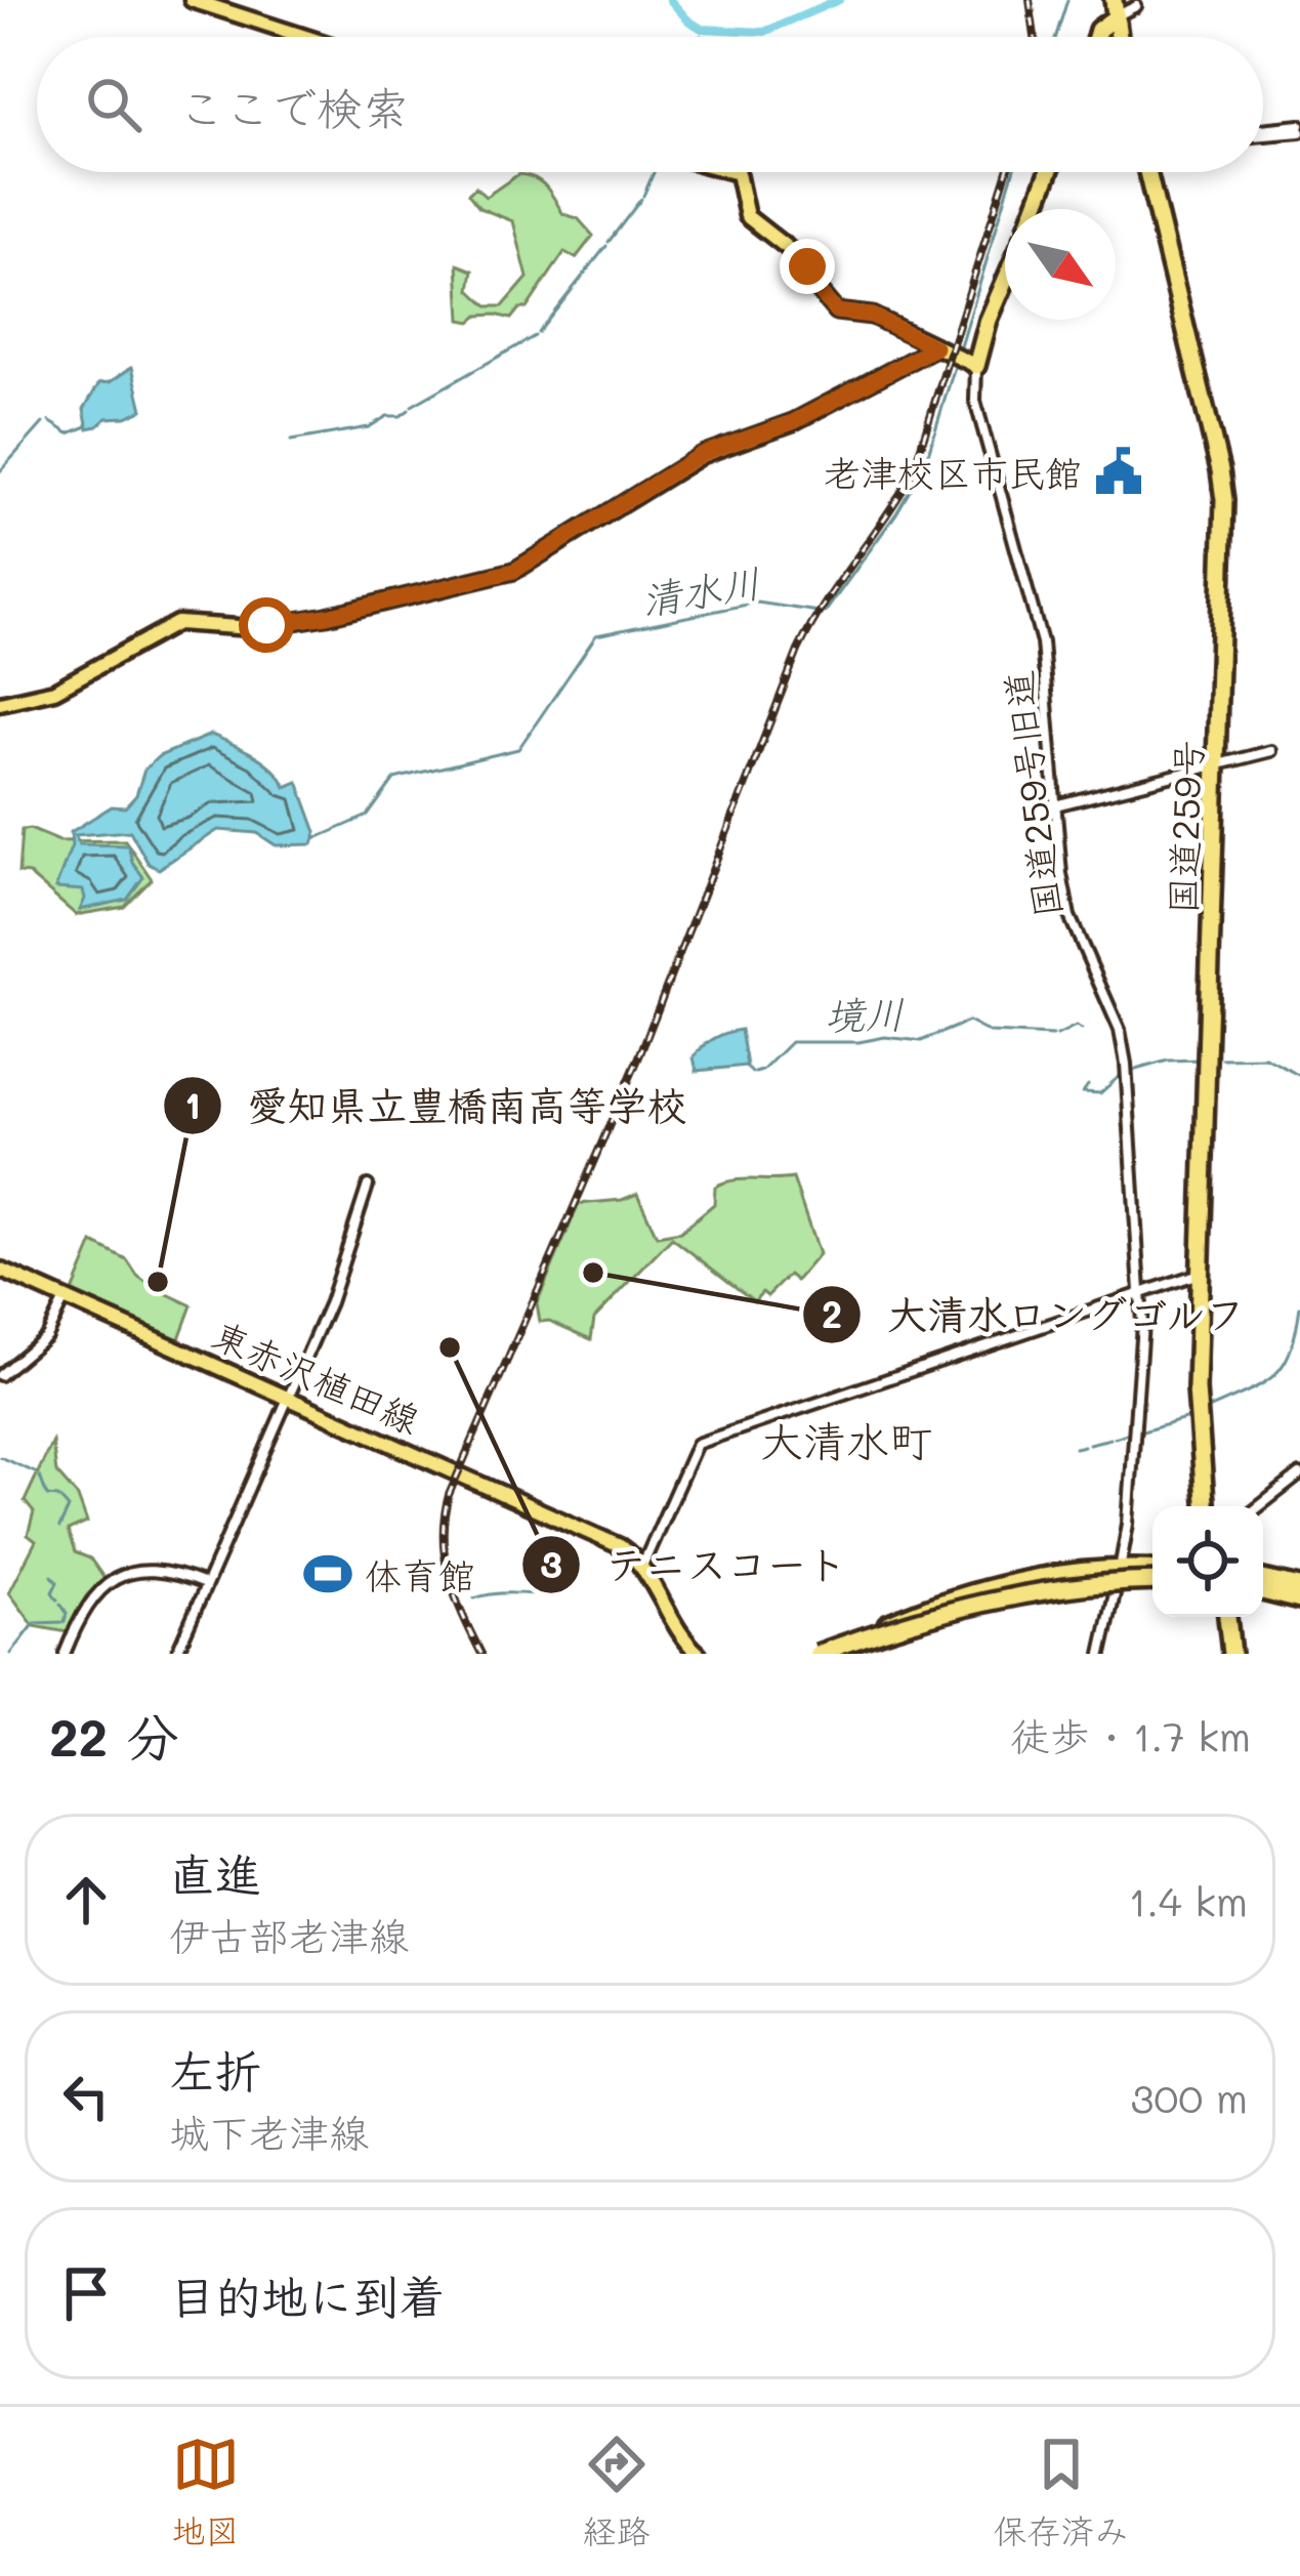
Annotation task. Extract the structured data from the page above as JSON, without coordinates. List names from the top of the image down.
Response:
{
  "streets": {
    "highway": ["国道259号"],
    "main road": ["東赤沢植田線"],
    "street": ["国道259号旧道"]
  },
  "districts": ["大清水町"],
  "water": ["清水川", "境川"],
  "places": {
    "public building": ["老津校区市民館"],
    "other": ["大清水ロングゴルフ", "愛知県立豊橋南高等学校", "テニスコート"],
    "sports": ["体育館"]
  },
  "north": "bottom right",
  "page": {
    "search": "ここで検索",
    "heading": ["22 分", "徒歩 · 1.7 km"],
    "list": [
      ["直進", "伊古部老津線", "1.4 km"],
      ["左折", "城下老津線", "300 m"],
      "目的地に到着"
    ],
    "nav": ["地図", "経路", "保存済み"]
  }
}
